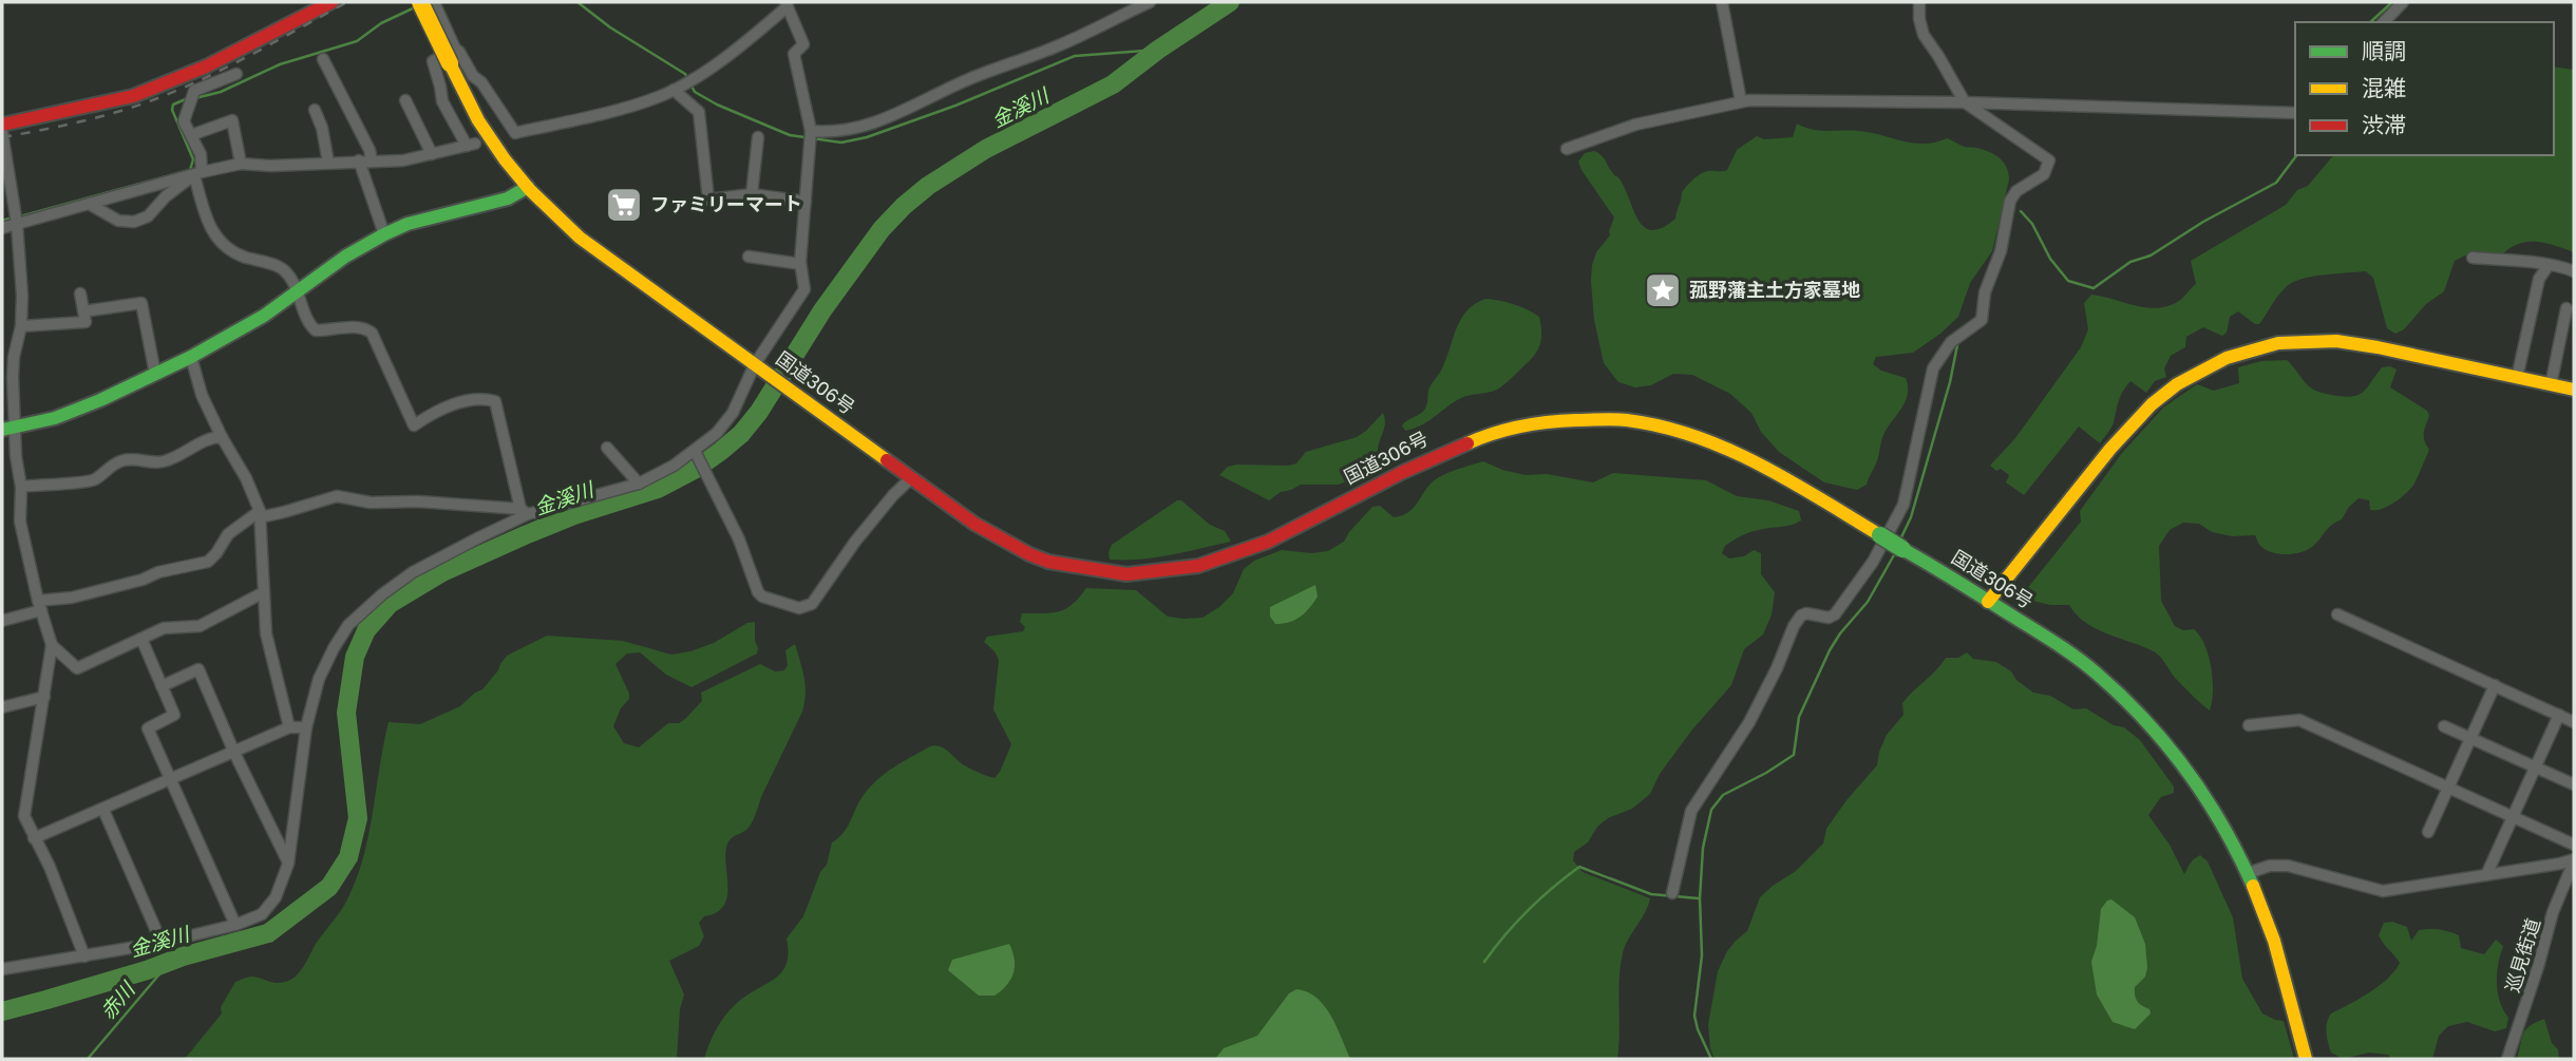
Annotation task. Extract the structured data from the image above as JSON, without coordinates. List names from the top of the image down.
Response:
{
  "streets": {
    "main road": ["国道306号"],
    "street": ["巡見街道"]
  },
  "water": ["金溪川", "赤川"],
  "places": {
    "supermarket": ["ファミリーマート"],
    "place": ["菰野藩主土方家墓地"]
  },
  "legend": ["順調", "混雑", "渋滞"]
}
